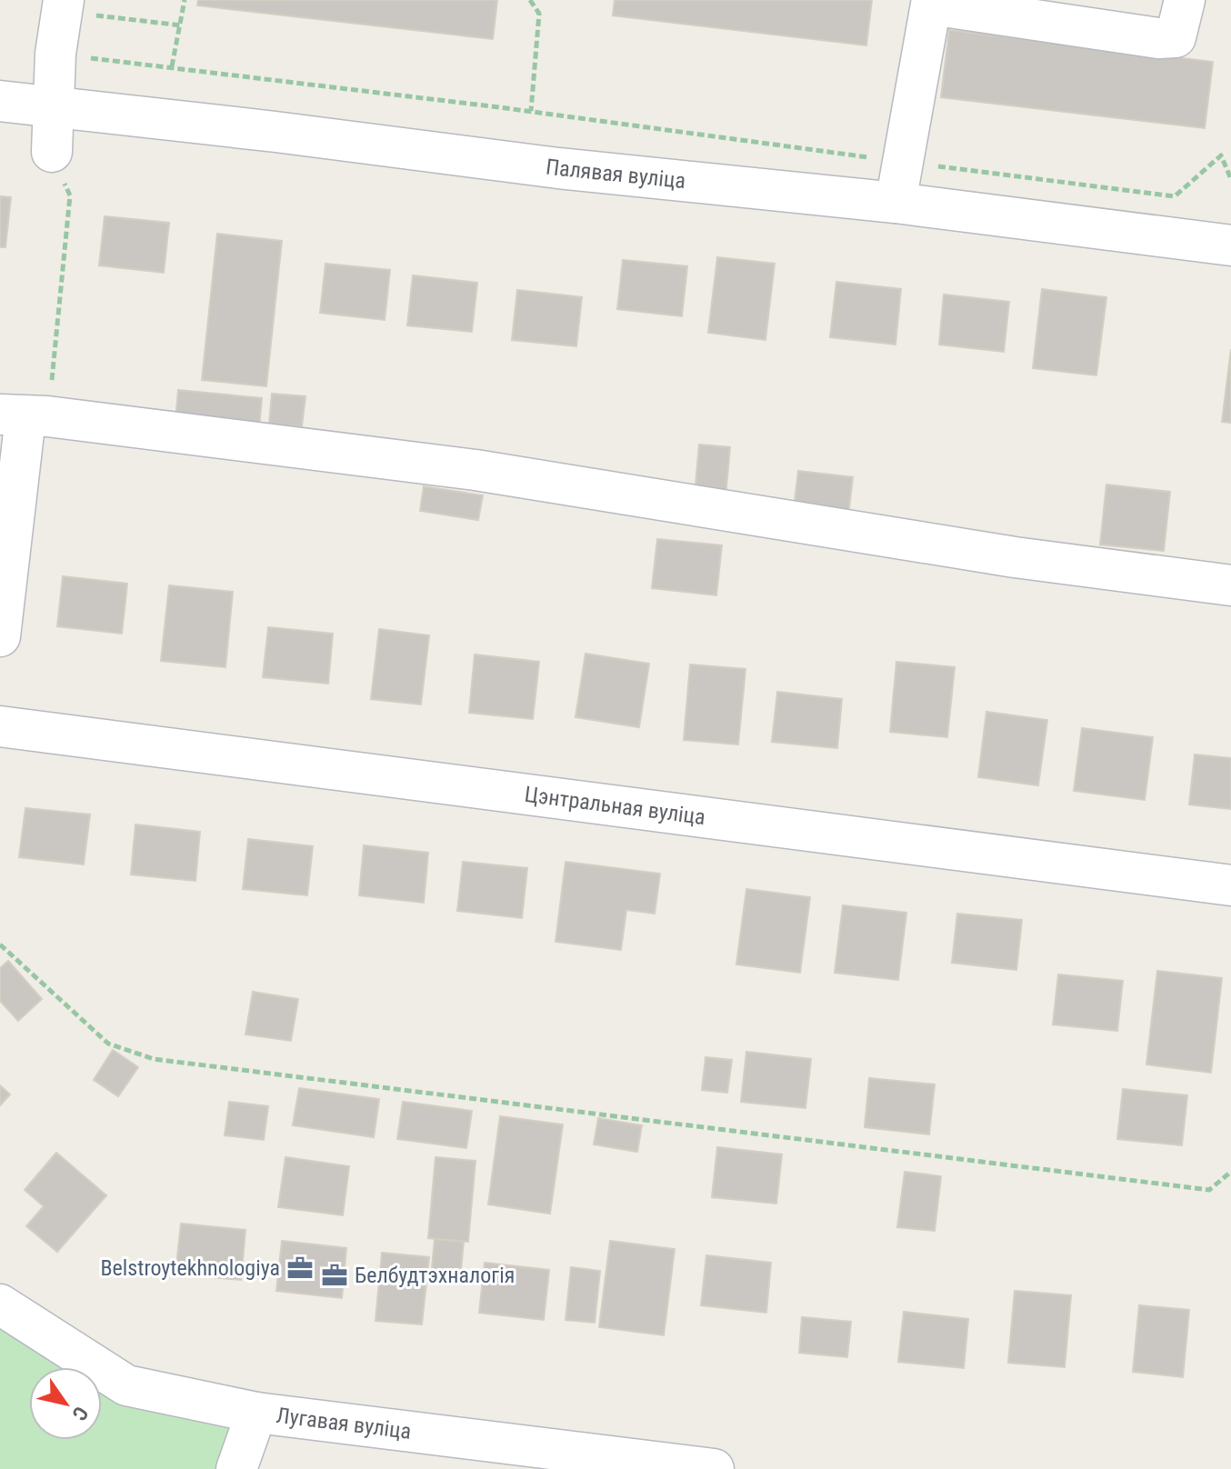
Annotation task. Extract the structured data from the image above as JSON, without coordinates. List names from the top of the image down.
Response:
{
  "streets": {
    "street": ["Палявая вуліца", "Цэнтральная вуліца", "Лугавая вуліца"]
  },
  "places": {
    "office": ["Belstroytekhnologiya", "Белбудтэхналогія"]
  },
  "north": "bottom right"
}
